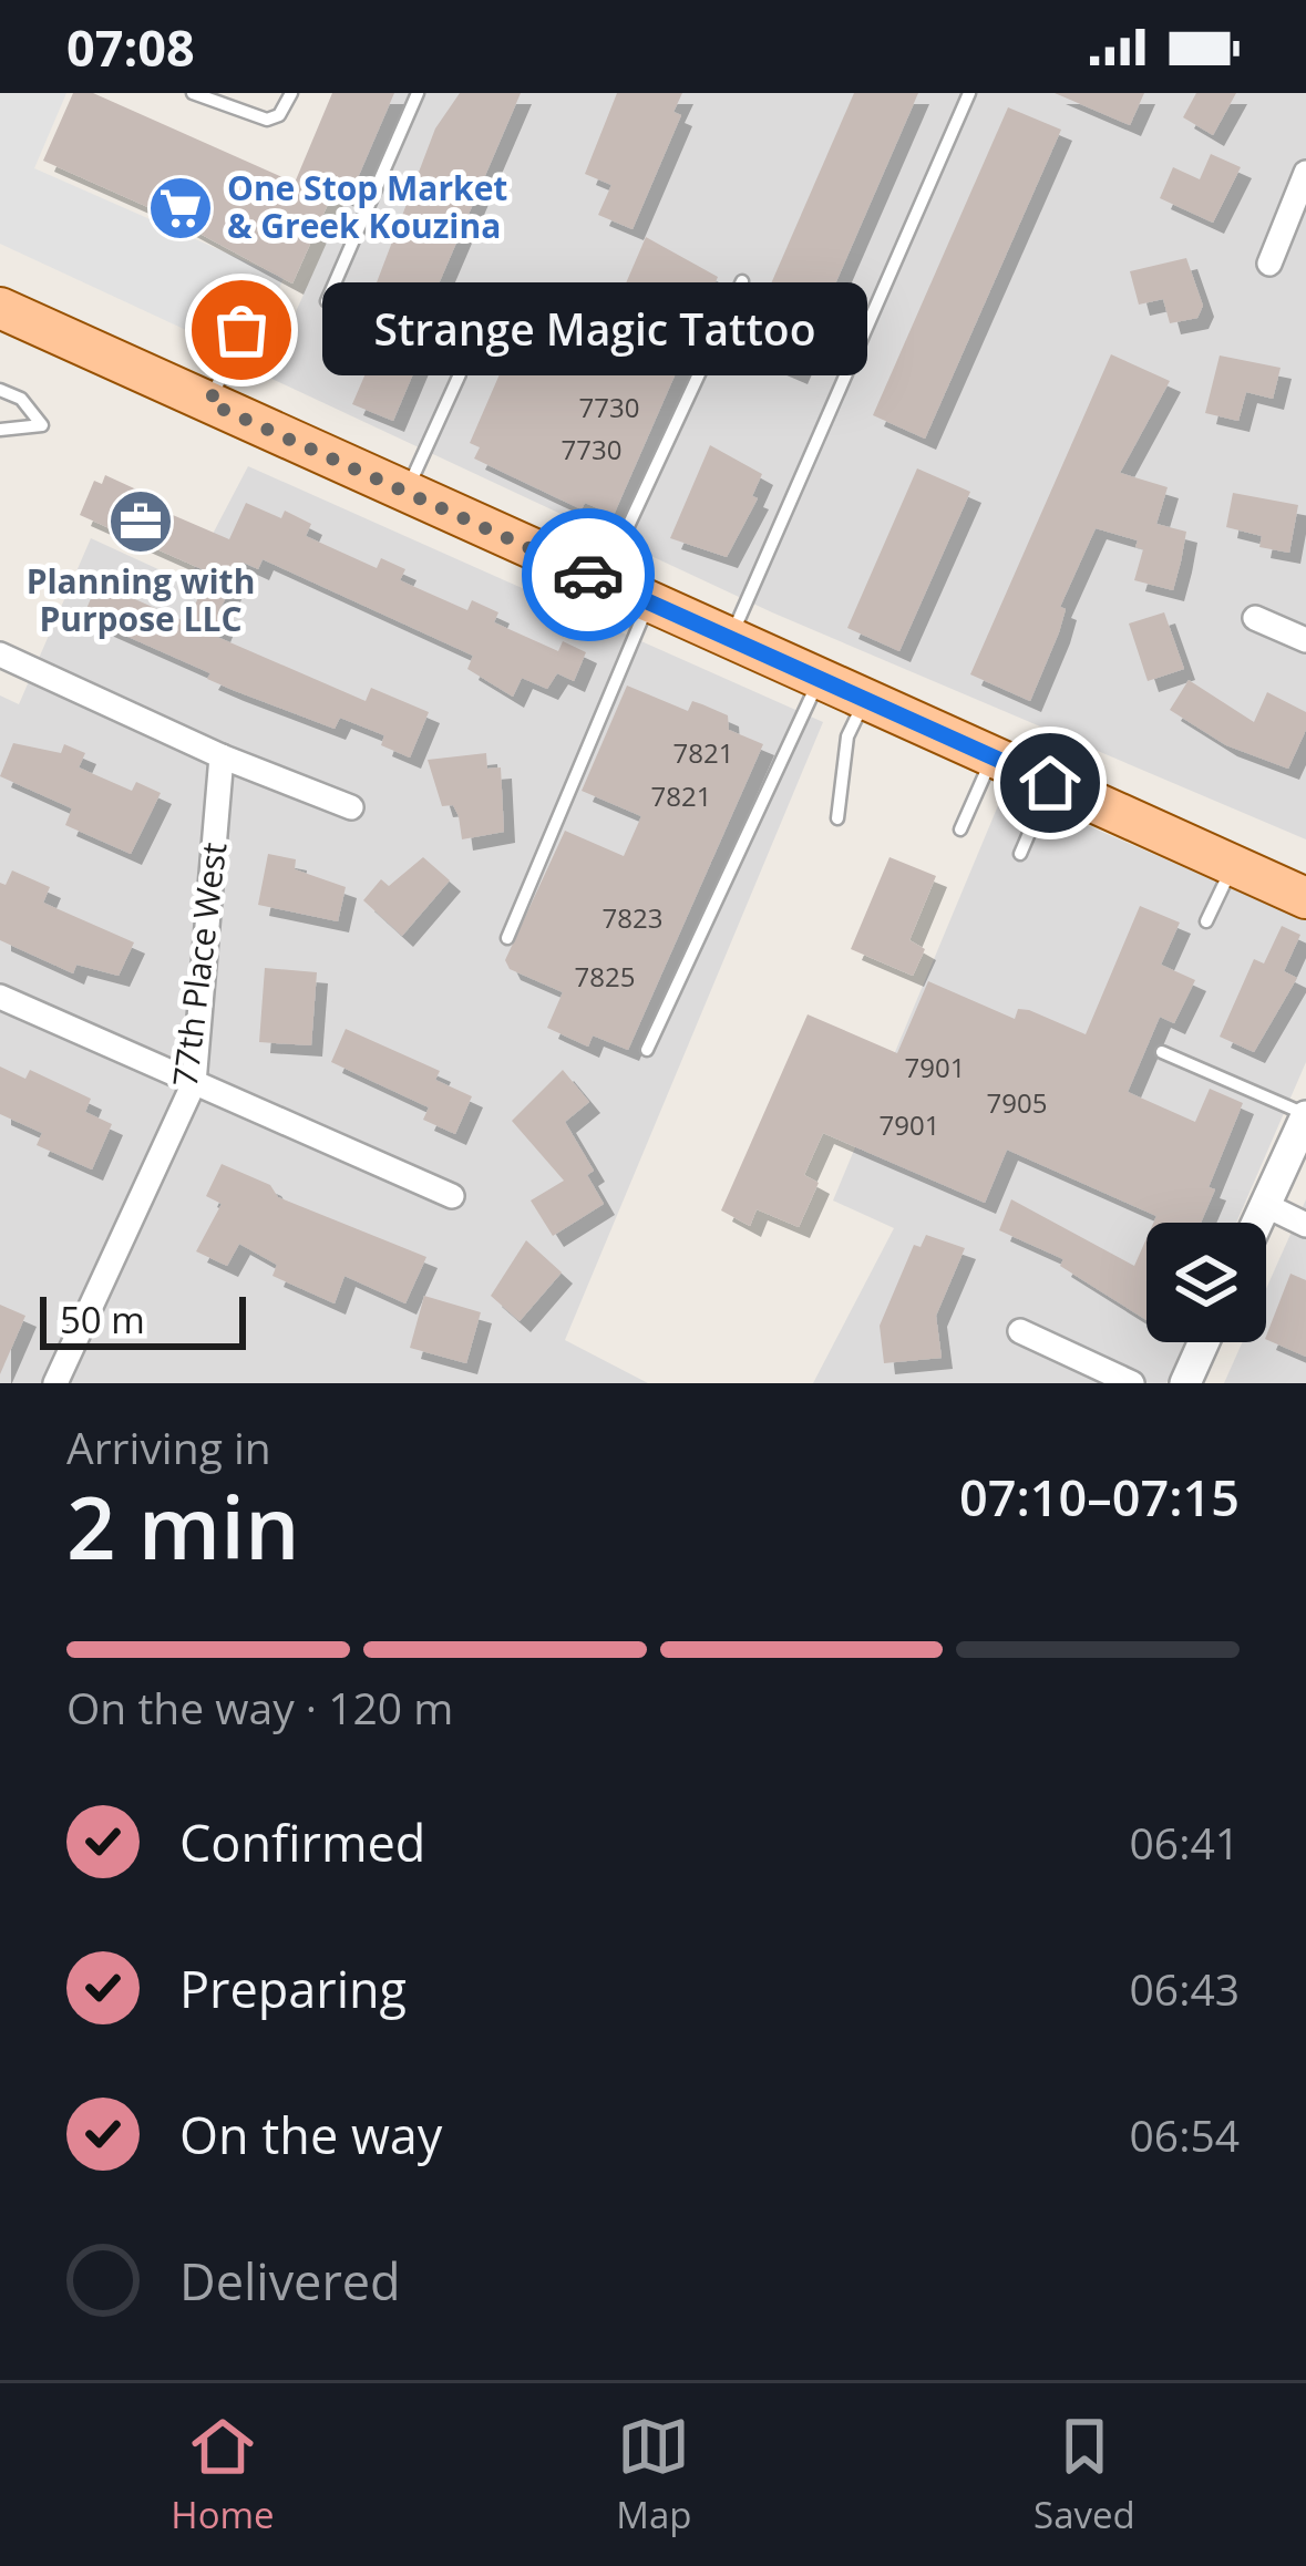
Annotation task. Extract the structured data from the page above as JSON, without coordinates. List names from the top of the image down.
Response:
{
  "streets": {
    "street": ["77th Place West"]
  },
  "places": {
    "supermarket": ["One Stop Market & Greek Kouzina"],
    "other": ["Strange Magic Tattoo"],
    "office": ["Planning with Purpose LLC"]
  },
  "house_numbers": [
    "7730",
    "7730",
    "7821",
    "7821",
    "7823",
    "7825",
    "7901",
    "7905",
    "7901"
  ],
  "scale_bar": "50 m",
  "page": {
    "status": "07:08",
    "bubble": "Strange Magic Tattoo",
    "scale": "50 m",
    "heading": ["2 min", "Arriving in", "07:10–07:15"],
    "bar": "On the way · 120 m",
    "list": [
      ["Confirmed", "06:41"],
      ["Preparing", "06:43"],
      ["On the way", "06:54"],
      "Delivered"
    ],
    "tabs": ["Home", "Map", "Saved"]
  }
}
